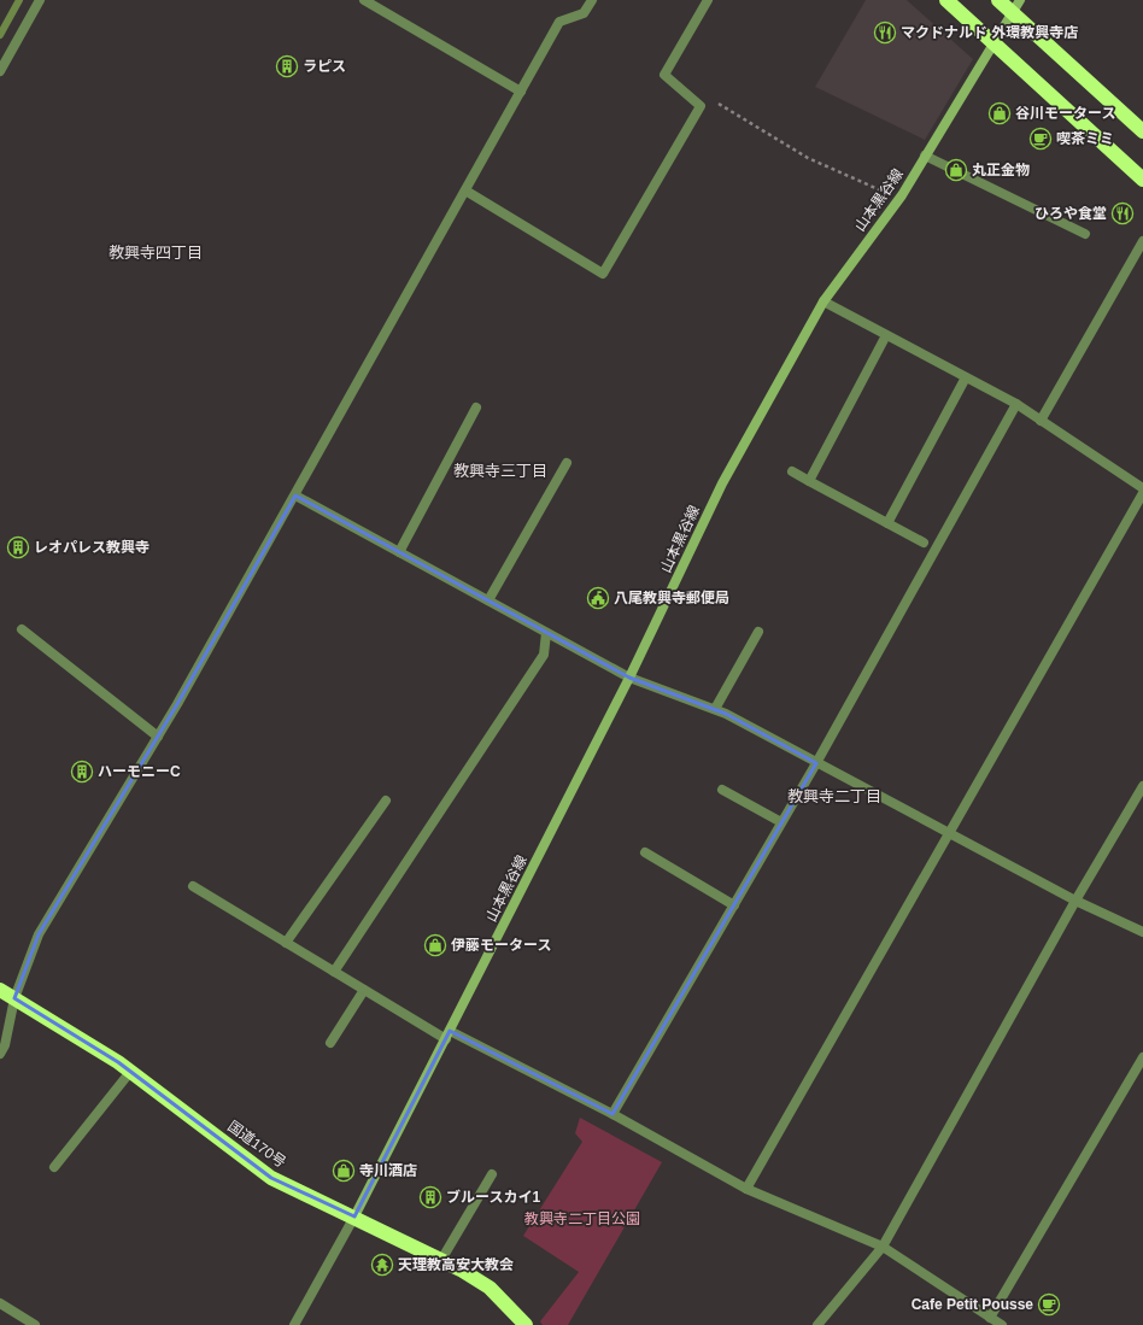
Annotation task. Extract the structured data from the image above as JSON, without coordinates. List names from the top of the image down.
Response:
{
  "streets": {
    "highway": ["国道170号"],
    "main road": ["山本黒谷線"]
  },
  "crossings": [
    ["山本黒谷線", "国道170号"]
  ],
  "districts": ["教興寺四丁目", "教興寺三丁目", "教興寺二丁目"],
  "parks": ["教興寺二丁目公園"],
  "places": {
    "restaurant": ["マクドナルド 外環教興寺店", "ひろや食堂"],
    "building": [
      "ラピス",
      "レオパレス教興寺",
      "ハーモニーC",
      "ブルースカイ1"
    ],
    "shop": [
      "谷川モータース",
      "丸正金物",
      "伊藤モータース",
      "寺川酒店"
    ],
    "cafe": ["喫茶ミミ", "Cafe Petit Pousse"],
    "public building": ["八尾教興寺郵便局"],
    "temple": ["天理教高安大教会"]
  }
}
